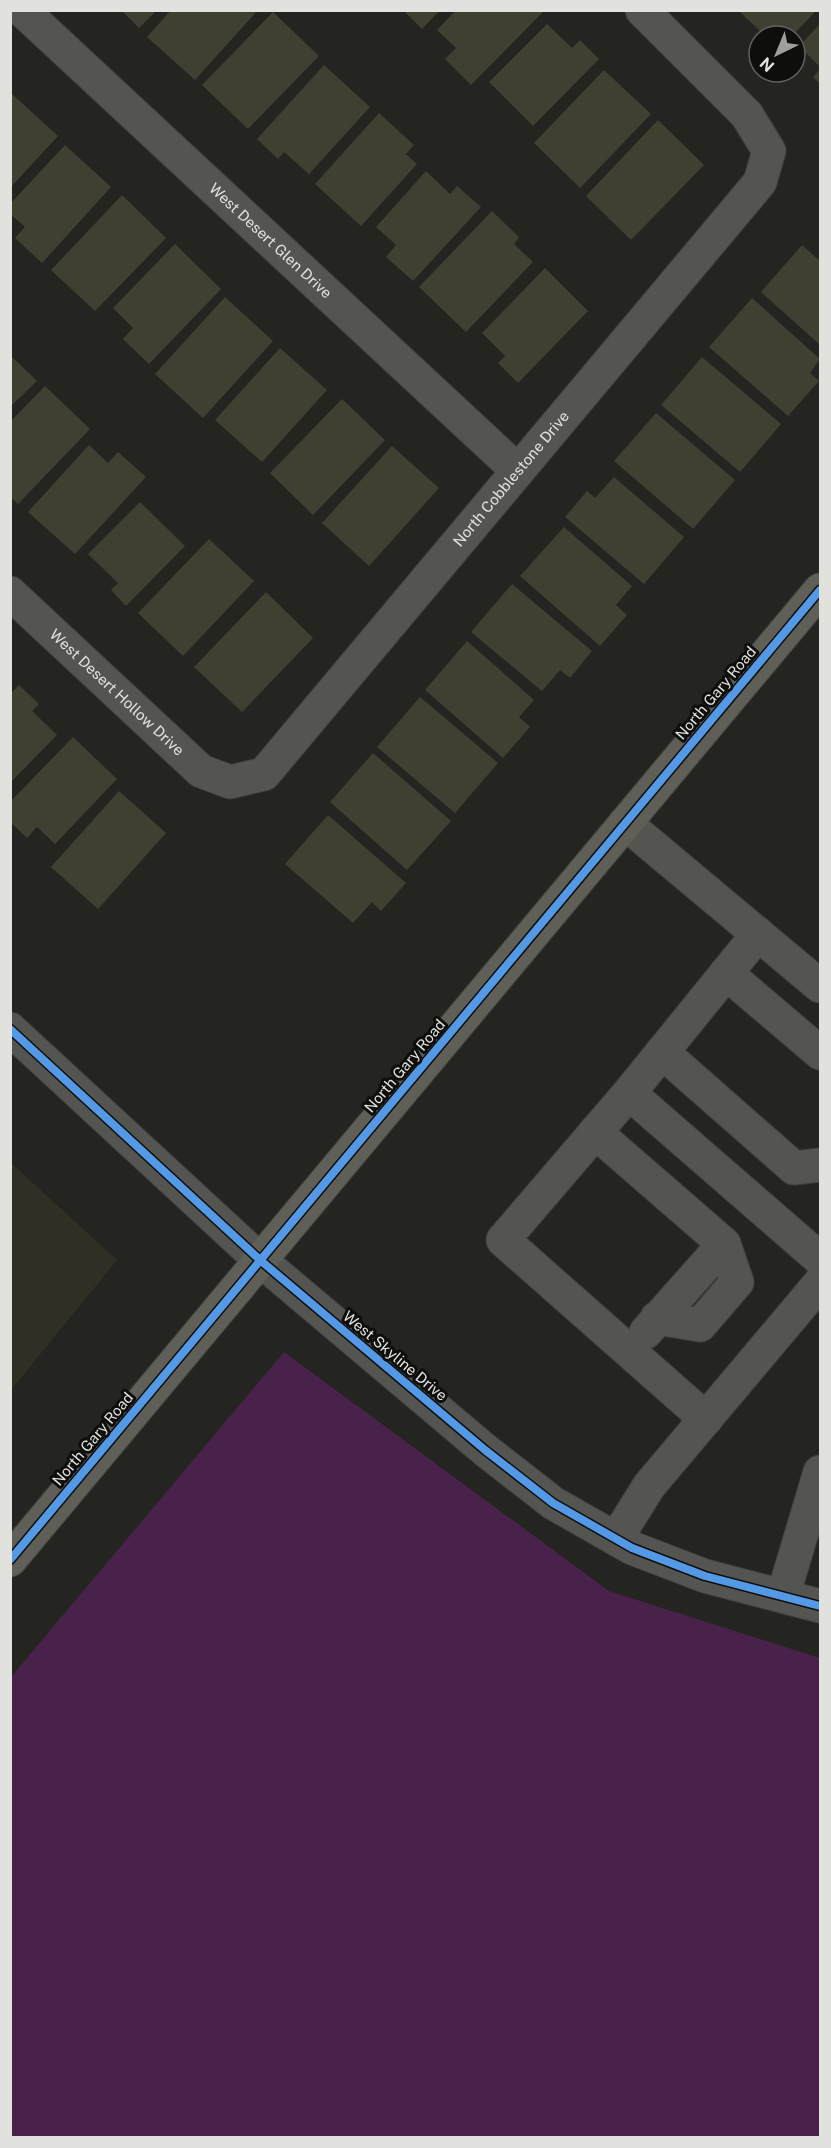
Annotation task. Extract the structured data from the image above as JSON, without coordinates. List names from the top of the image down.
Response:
{
  "streets": {
    "main road": ["North Gary Road"],
    "street": [
      "West Desert Glen Drive",
      "North Cobblestone Drive",
      "West Desert Hollow Drive",
      "West Skyline Drive"
    ]
  },
  "crossings": [
    ["West Desert Glen Drive", "North Cobblestone Drive"],
    ["North Cobblestone Drive", "West Desert Hollow Drive"],
    ["North Gary Road", "West Skyline Drive"]
  ],
  "north": "bottom left"
}
